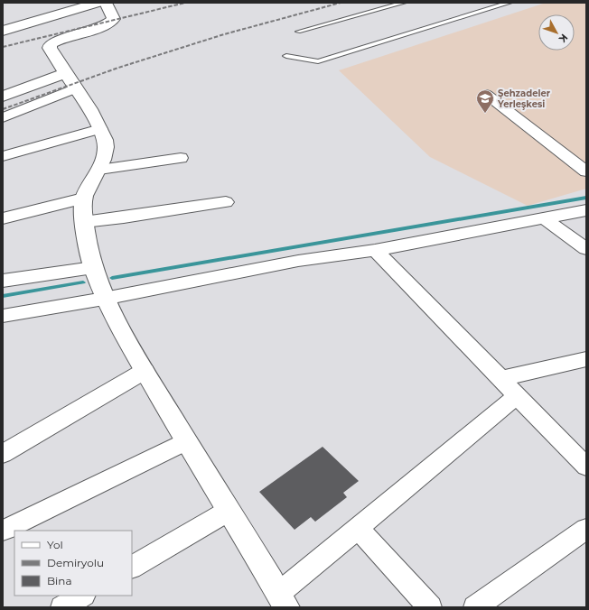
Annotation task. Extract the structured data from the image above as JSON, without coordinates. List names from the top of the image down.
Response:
{
  "places": {
    "school or university": ["Şehzadeler Yerleşkesi"]
  },
  "legend": ["Yol", "Demiryolu", "Bina"],
  "north": "bottom right"
}
